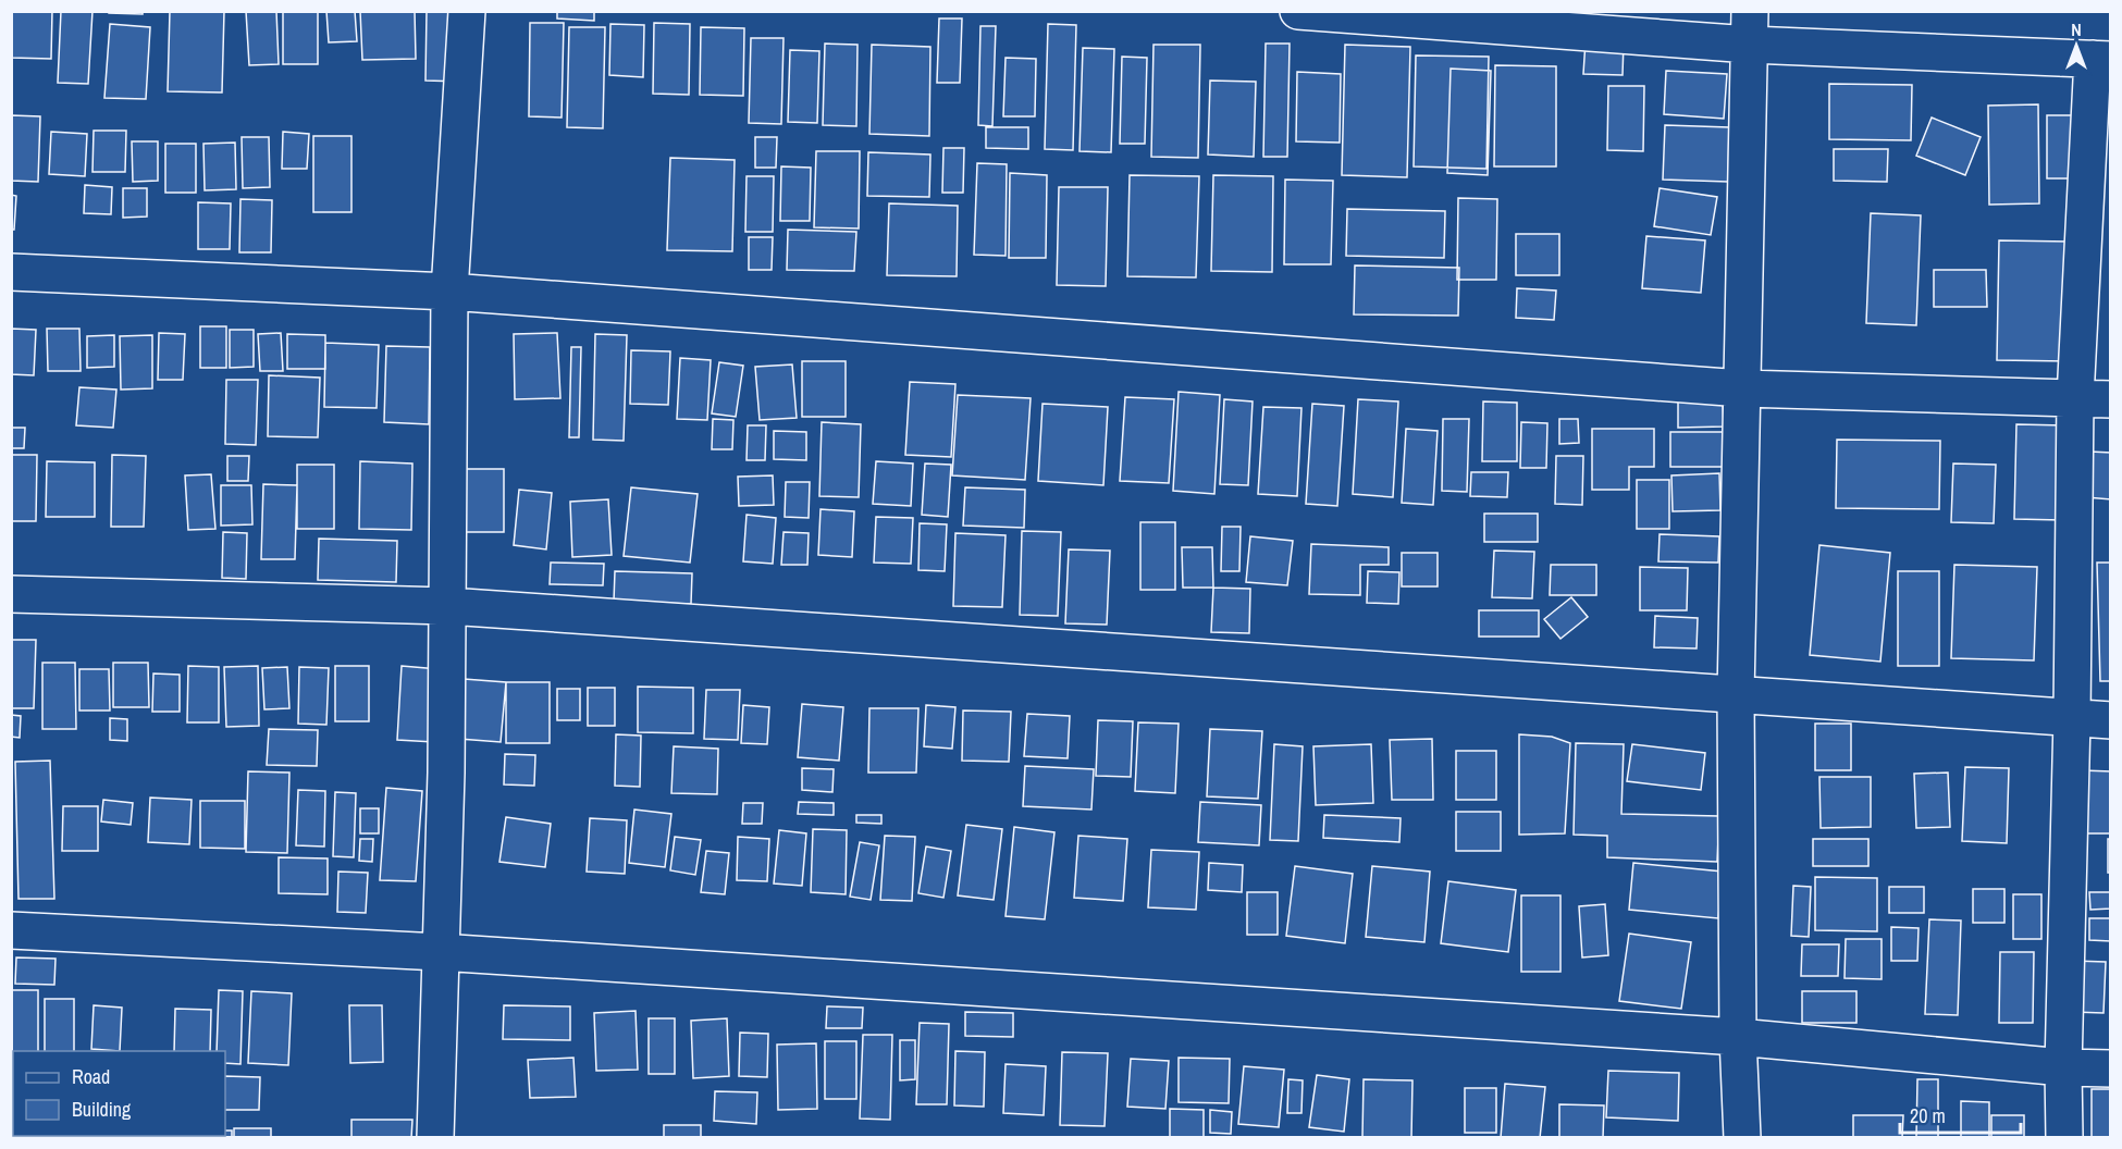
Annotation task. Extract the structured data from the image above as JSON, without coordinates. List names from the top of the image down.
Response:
{
  "legend": ["Road", "Building"],
  "scale_bar": "20 m",
  "north": "top"
}
